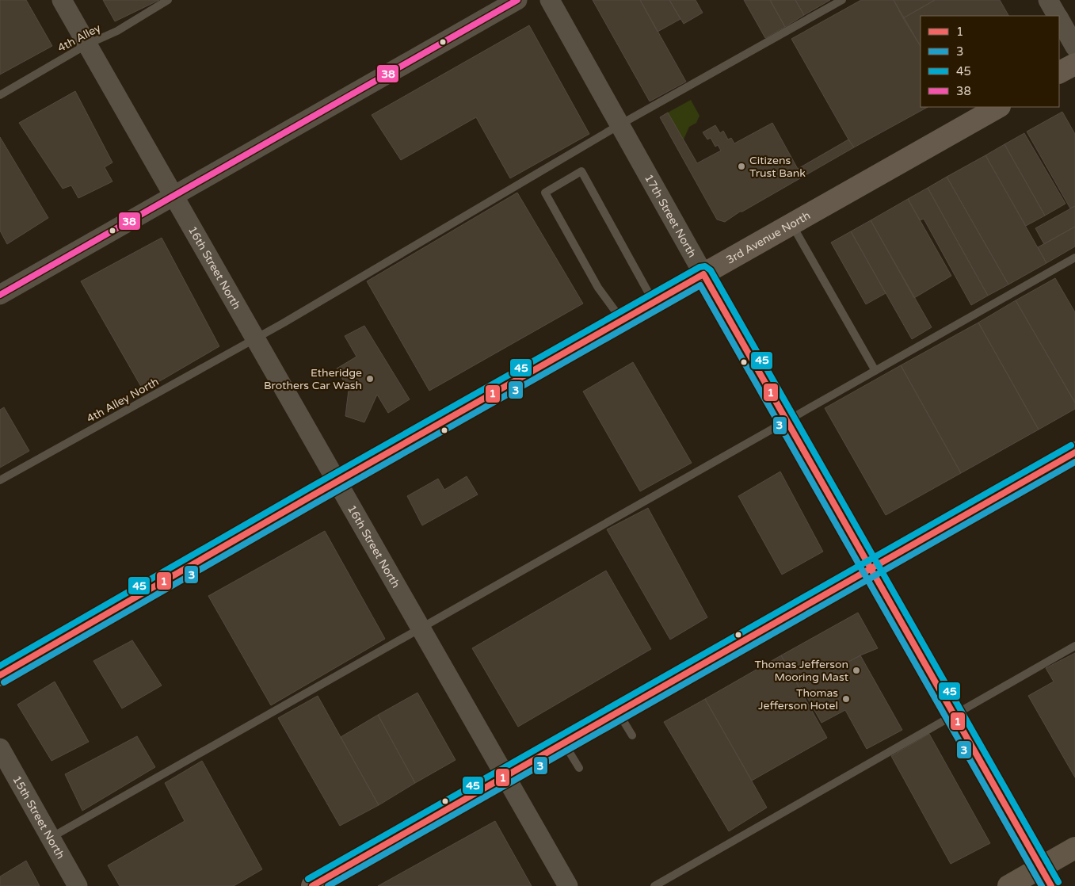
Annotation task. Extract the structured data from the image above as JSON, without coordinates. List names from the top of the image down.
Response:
{
  "streets": {
    "main road": ["3rd Avenue North"],
    "street": ["17th Street North", "16th Street North", "15th Street North"],
    "lane": ["4th Alley", "4th Alley North"]
  },
  "crossings": [
    ["4th Alley", "16th Street North"],
    ["17th Street North", "3rd Avenue North"],
    ["17th Street North", "4th Alley North"],
    ["3rd Avenue North", "16th Street North"],
    ["16th Street North", "4th Alley North"]
  ],
  "places": [
    "Citizens Trust Bank",
    "Etheridge Brothers Car Wash",
    "Thomas Jefferson Mooring Mast",
    "Thomas Jefferson Hotel"
  ],
  "lines": [
    "transit line 38",
    "transit line 45",
    "transit line 1",
    "transit line 3"
  ],
  "legend": [
    "1",
    "3",
    "45",
    "38"
  ]
}
